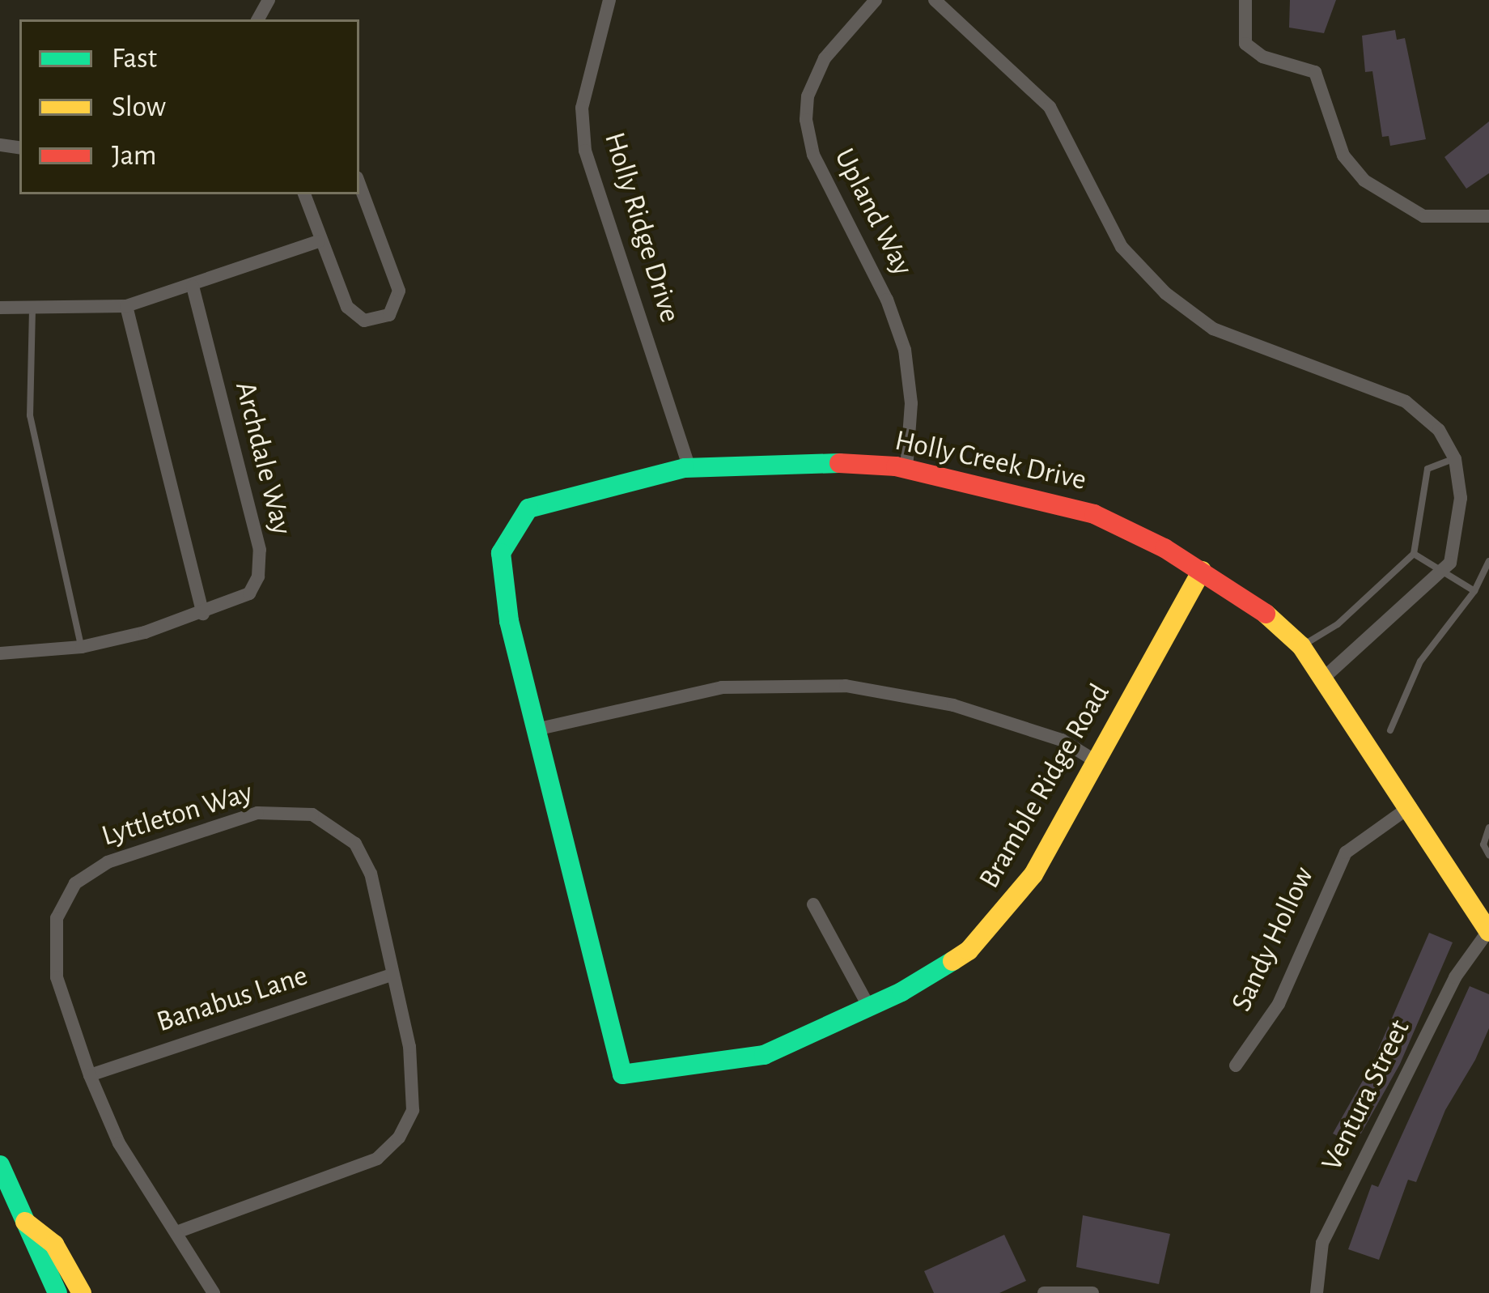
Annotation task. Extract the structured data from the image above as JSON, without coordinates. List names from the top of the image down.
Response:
{
  "streets": {
    "street": [
      "Upland Way",
      "Holly Ridge Drive",
      "Archdale Way",
      "Holly Creek Drive",
      "Bramble Ridge Road",
      "Lyttleton Way",
      "Sandy Hollow",
      "Banabus Lane",
      "Ventura Street"
    ]
  },
  "crossings": [
    ["Upland Way", "Holly Creek Drive"],
    ["Holly Ridge Drive", "Holly Creek Drive"],
    ["Holly Creek Drive", "Bramble Ridge Road"],
    ["Holly Creek Drive", "Sandy Hollow"],
    ["Holly Creek Drive", "Ventura Street"],
    ["Lyttleton Way", "Banabus Lane"]
  ],
  "legend": ["Fast", "Slow", "Jam"]
}
